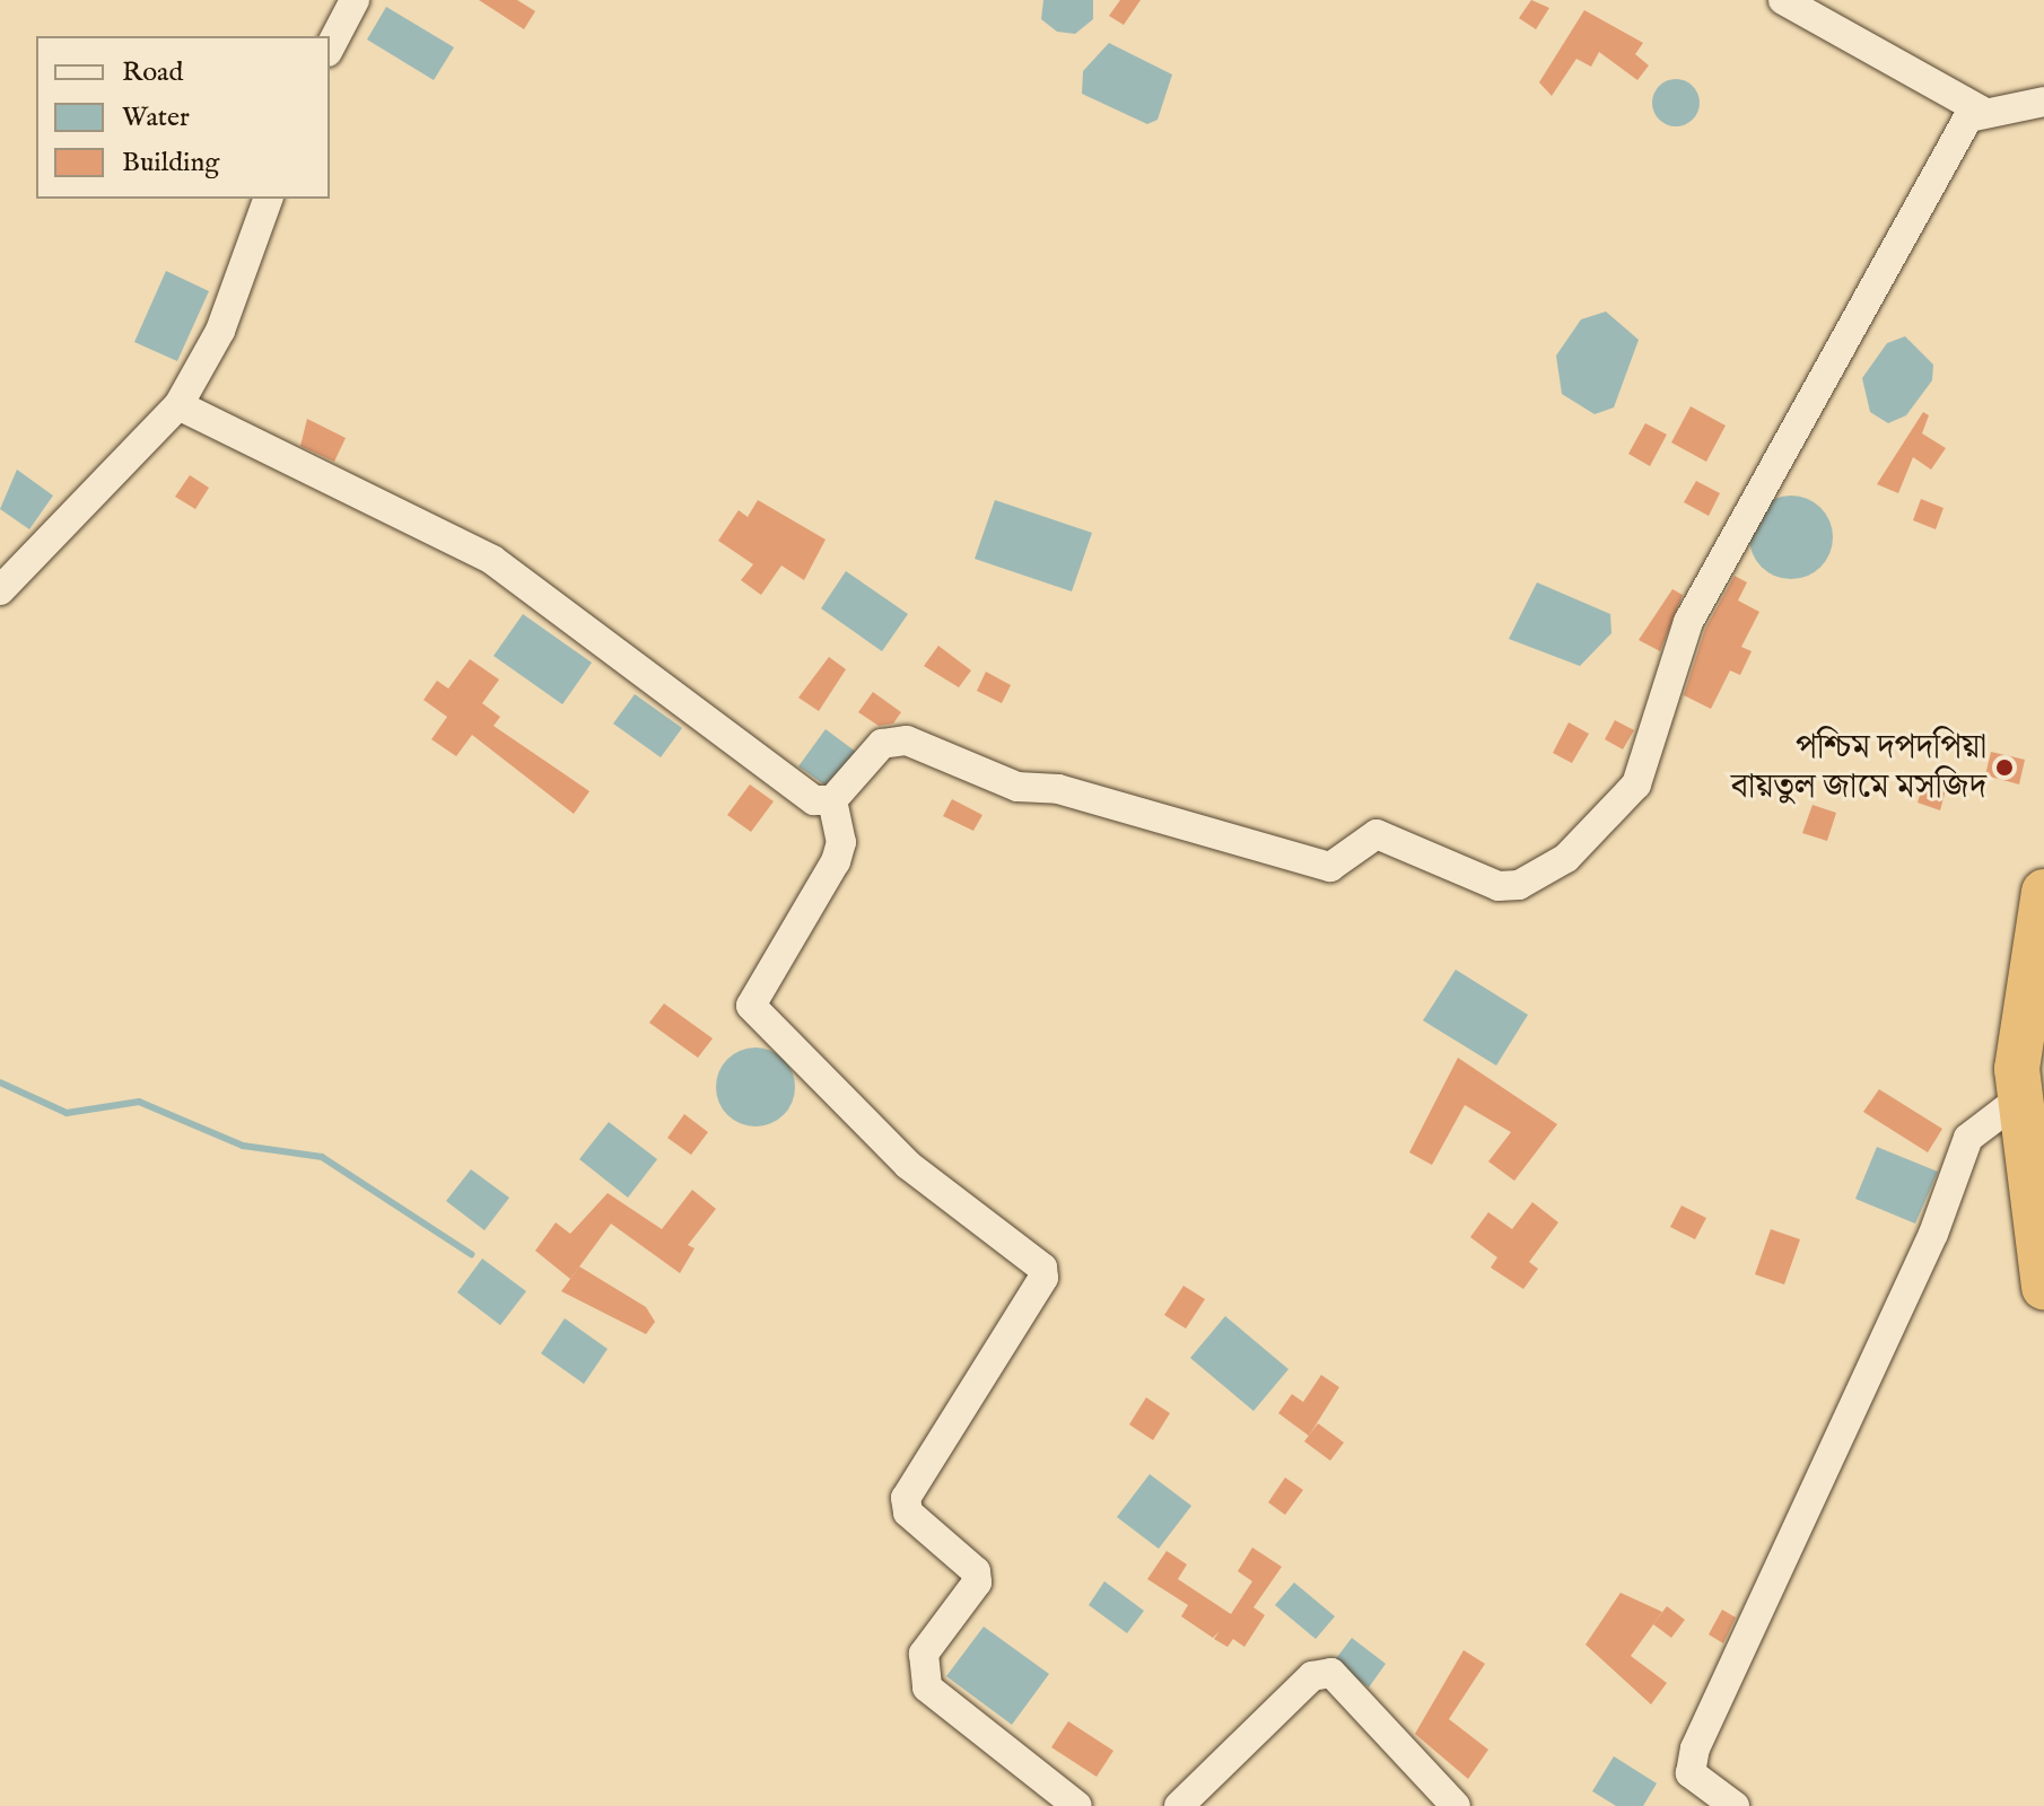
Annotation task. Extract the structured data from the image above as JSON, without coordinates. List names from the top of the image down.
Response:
{
  "places": ["পশ্চিম দপদপিয়া বায়তুল জামে মসজিদ"],
  "legend": ["Road", "Water", "Building"]
}
